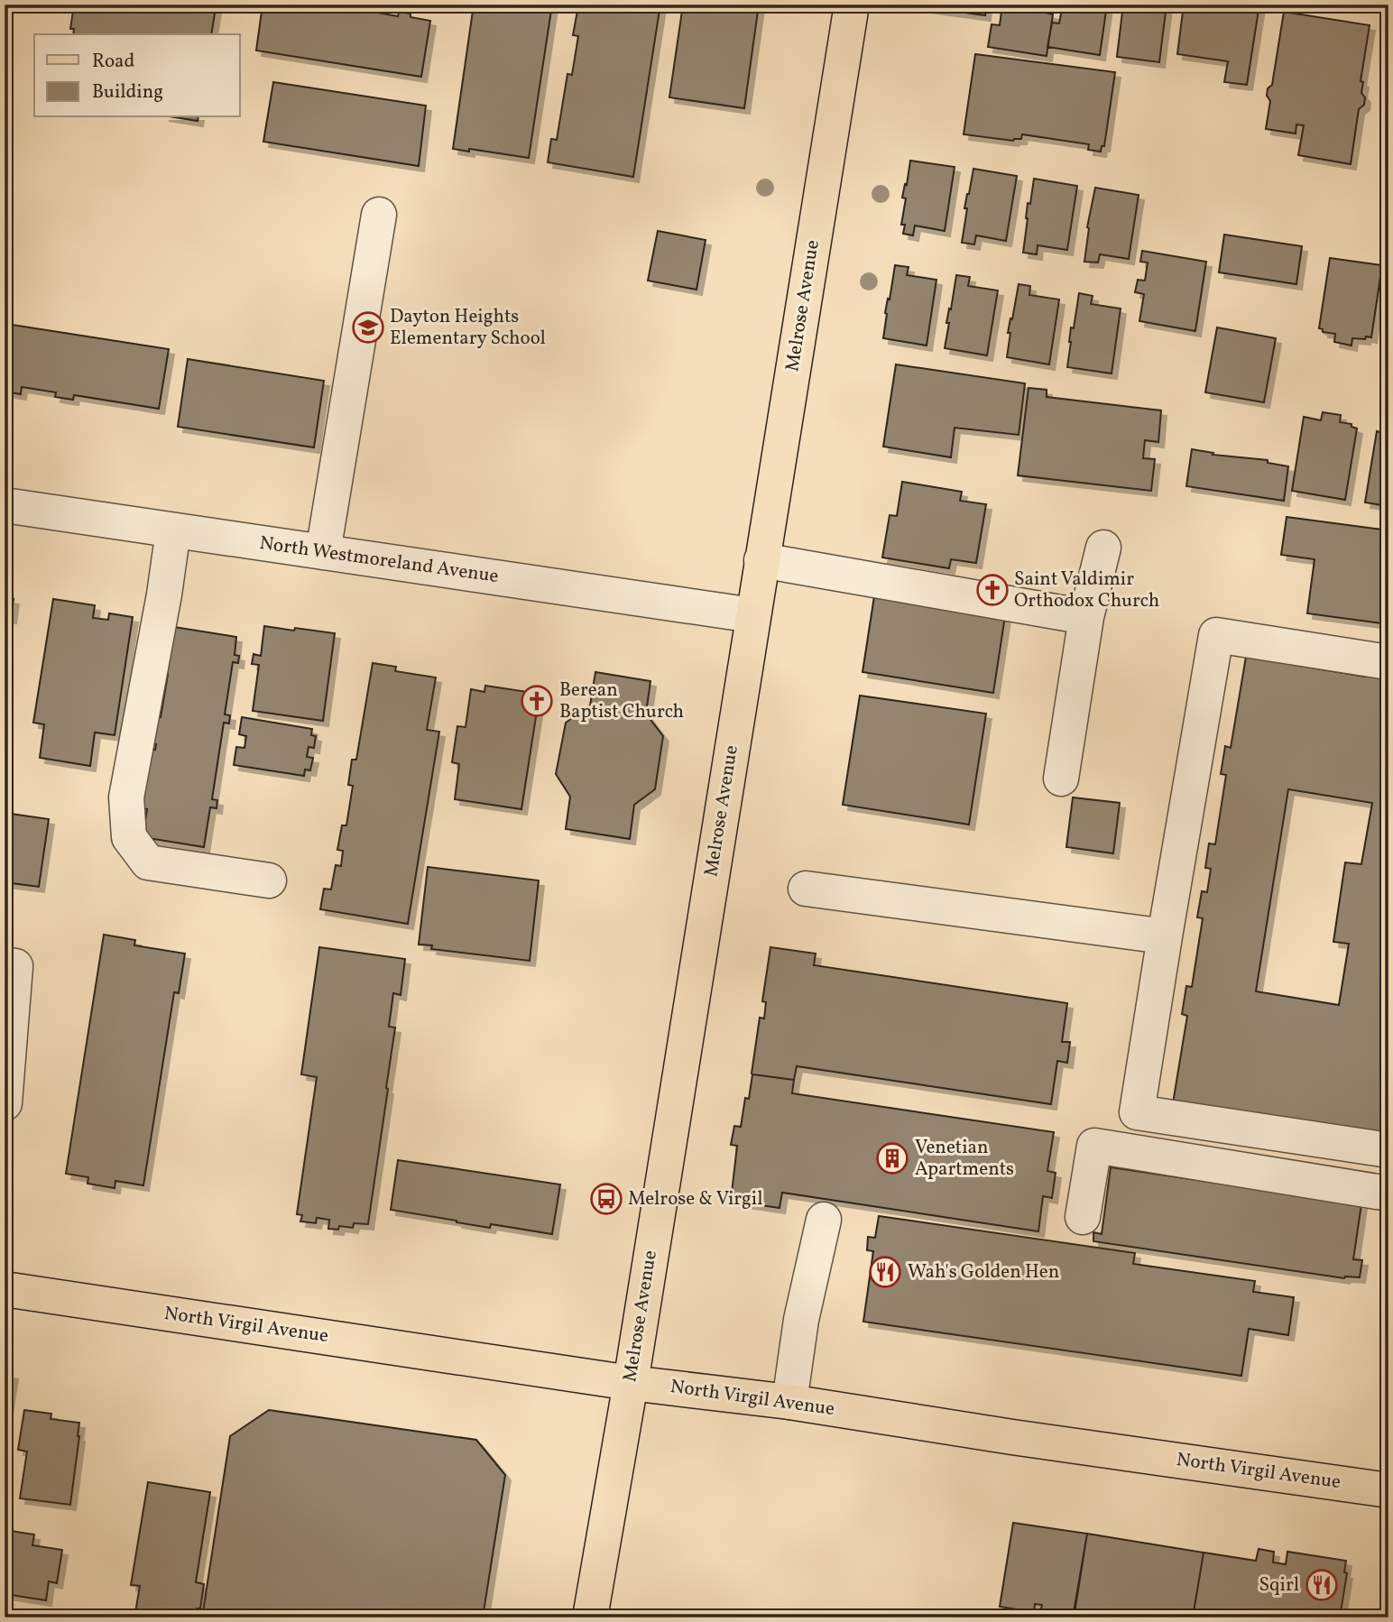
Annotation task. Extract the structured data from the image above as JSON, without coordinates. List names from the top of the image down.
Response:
{
  "streets": {
    "main road": ["Melrose Avenue", "North Virgil Avenue"],
    "street": ["North Westmoreland Avenue"]
  },
  "crossings": [
    ["Melrose Avenue", "North Westmoreland Avenue"],
    ["Melrose Avenue", "North Virgil Avenue"]
  ],
  "places": {
    "school or university": ["Dayton Heights Elementary School"],
    "church": ["Saint Valdimir Orthodox Church", "Berean Baptist Church"],
    "building": ["Venetian Apartments"],
    "bus stop": ["Melrose & Virgil"],
    "restaurant": ["Wah's Golden Hen", "Sqirl"]
  },
  "legend": ["Road", "Building"]
}
